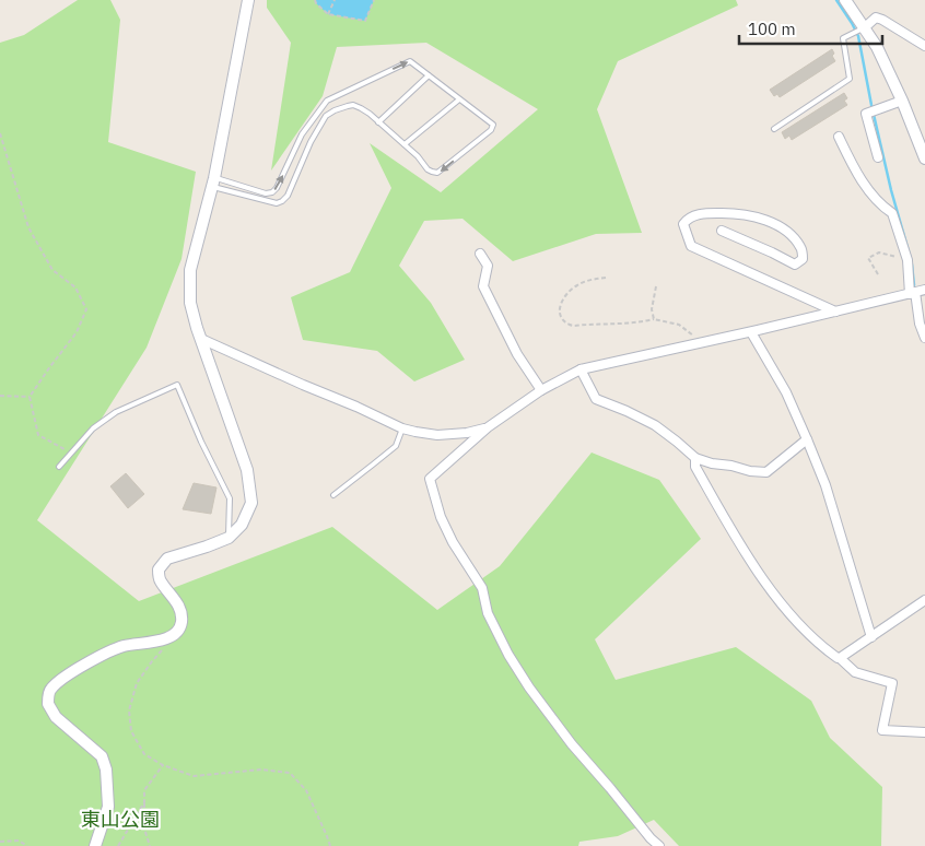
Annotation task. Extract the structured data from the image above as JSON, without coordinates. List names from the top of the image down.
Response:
{
  "parks": ["東山公園"],
  "scale_bar": "100 m"
}
